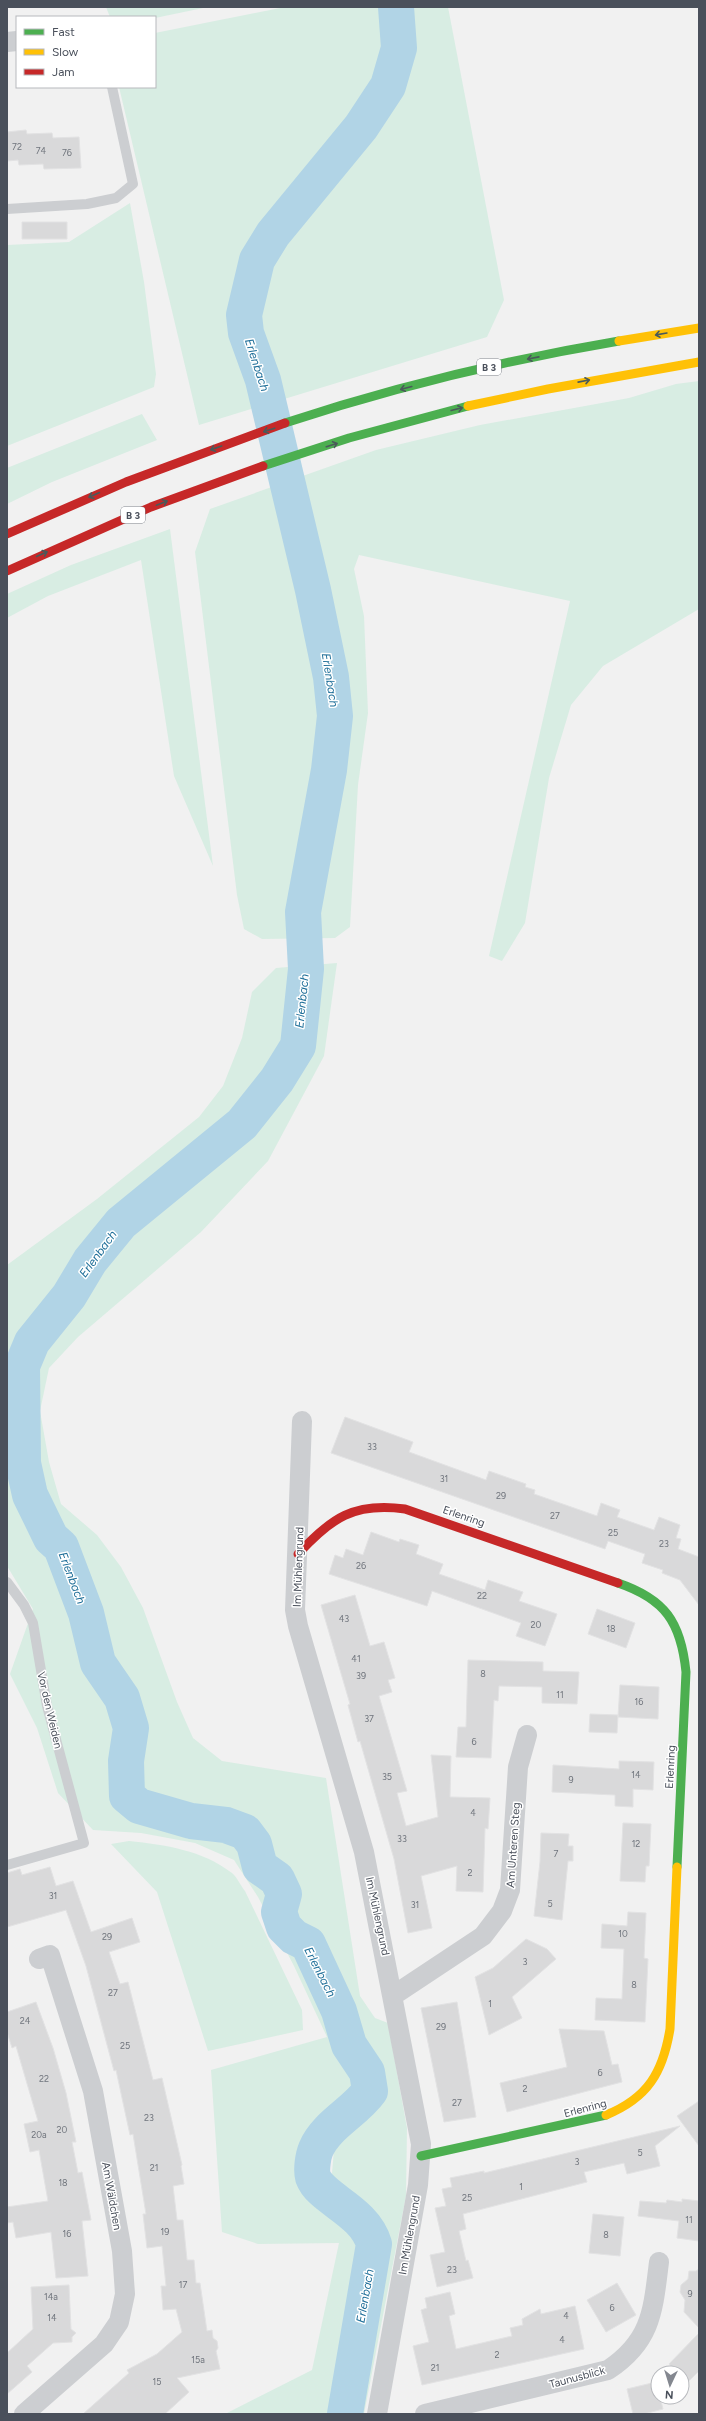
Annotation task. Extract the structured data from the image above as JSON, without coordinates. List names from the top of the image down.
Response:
{
  "streets": {
    "main road": ["B 3", "Erlenring"],
    "street": [
      "Im Mühlengrund",
      "Am Unteren Steg",
      "Am Wäldchen",
      "Taunusblick"
    ],
    "lane": ["Vor den Weiden"]
  },
  "crossings": [
    ["Erlenring", "Im Mühlengrund"],
    ["Im Mühlengrund", "Am Unteren Steg"]
  ],
  "water": ["Erlenbach"],
  "house_numbers": [
    "72",
    "74",
    "76",
    "33",
    "31",
    "29",
    "27",
    "25",
    "23",
    "26",
    "22",
    "43",
    "20",
    "18",
    "41",
    "8",
    "39",
    "11",
    "16",
    "37",
    "6",
    "14",
    "35",
    "9",
    "4",
    "33",
    "12",
    "7",
    "2",
    "31",
    "5",
    "31",
    "10",
    "29",
    "3",
    "8",
    "27",
    "1",
    "24",
    "29",
    "25",
    "6",
    "22",
    "2",
    "27",
    "23",
    "20",
    "20a",
    "5",
    "3",
    "21",
    "18",
    "1",
    "25",
    "11",
    "19",
    "16",
    "8",
    "23",
    "17",
    "9",
    "14a",
    "6",
    "4",
    "14",
    "4",
    "2",
    "15a",
    "21",
    "15"
  ],
  "legend": ["Fast", "Slow", "Jam"],
  "north": "bottom"
}
